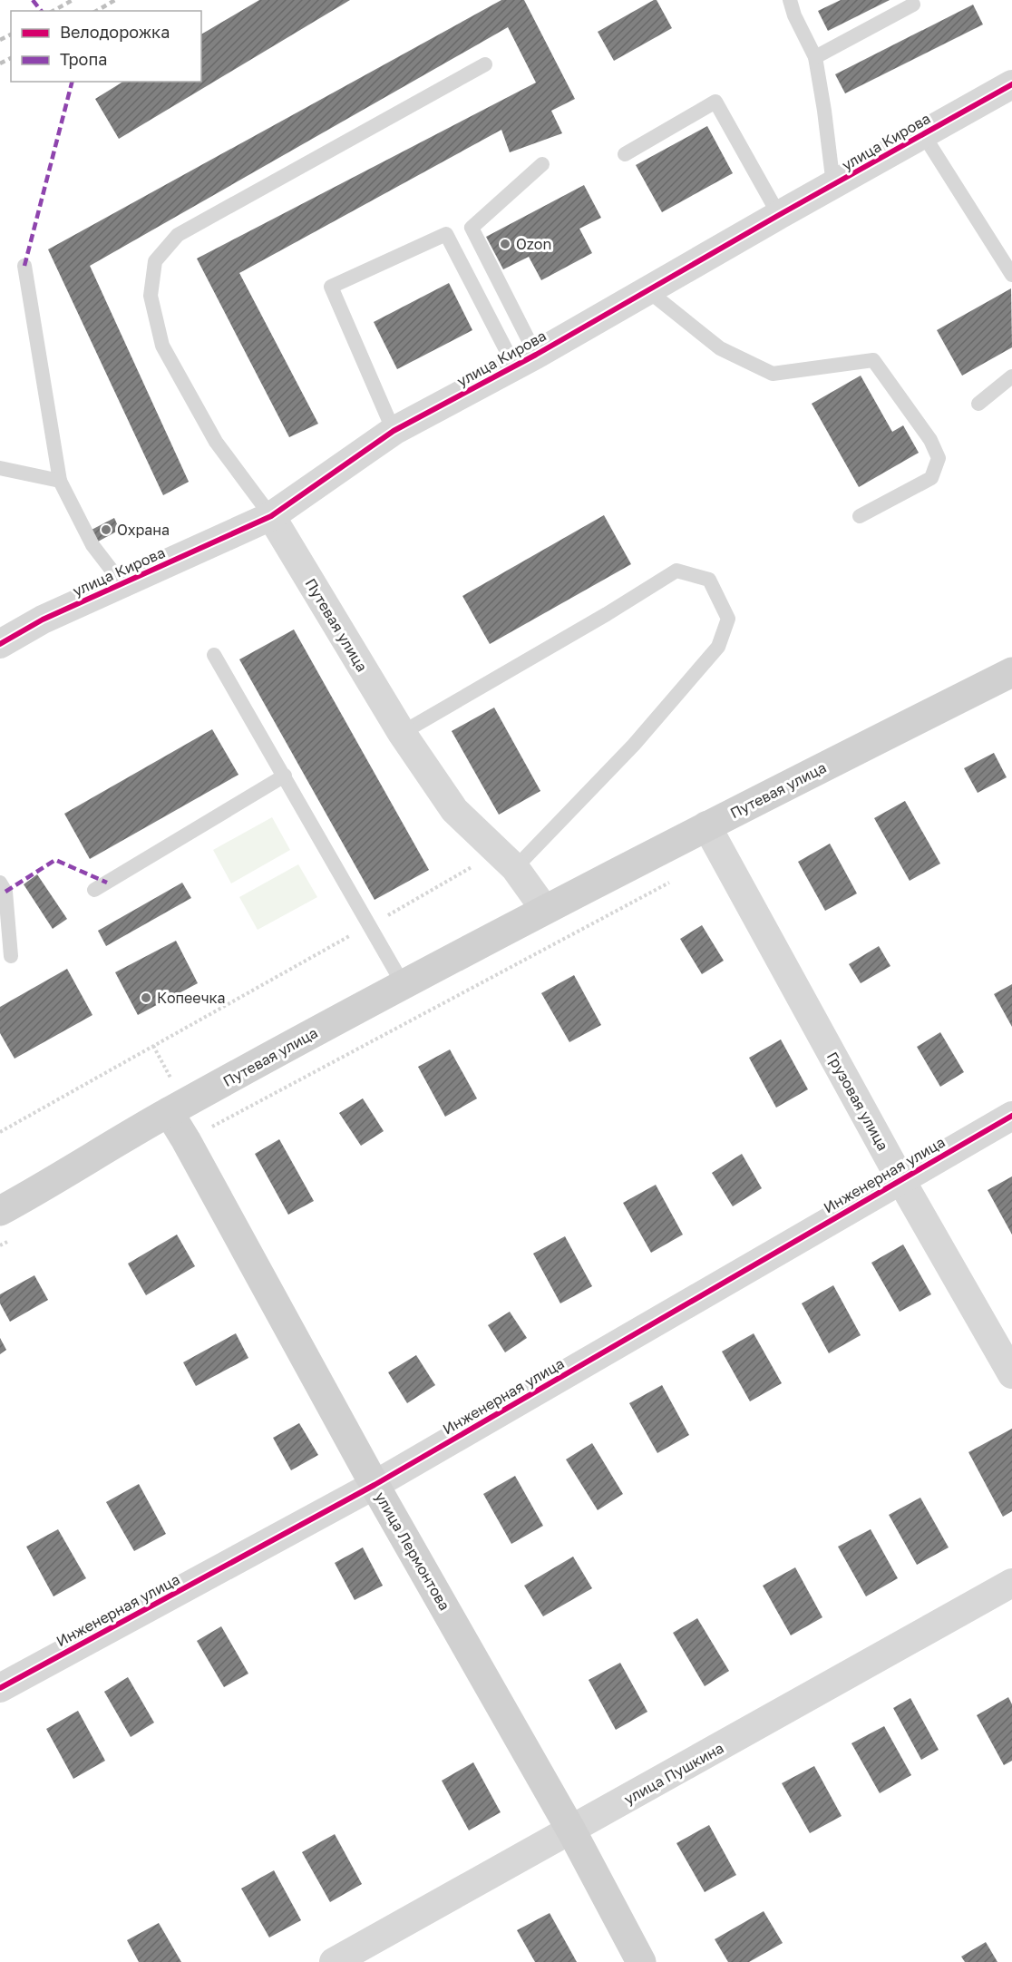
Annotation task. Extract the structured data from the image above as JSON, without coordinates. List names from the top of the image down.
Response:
{
  "streets": {
    "street": [
      "улица Кирова",
      "Путевая улица",
      "Грузовая улица",
      "Инженерная улица",
      "улица Лермонтова",
      "улица Пушкина"
    ]
  },
  "crossings": [
    ["улица Кирова", "Путевая улица"],
    ["Путевая улица", "Грузовая улица"],
    ["Путевая улица", "улица Лермонтова"],
    ["Грузовая улица", "Инженерная улица"],
    ["Инженерная улица", "улица Лермонтова"],
    ["улица Лермонтова", "улица Пушкина"]
  ],
  "places": ["Ozon", "Охрана", "Копеечка"],
  "legend": ["Велодорожка", "Тропа"]
}
